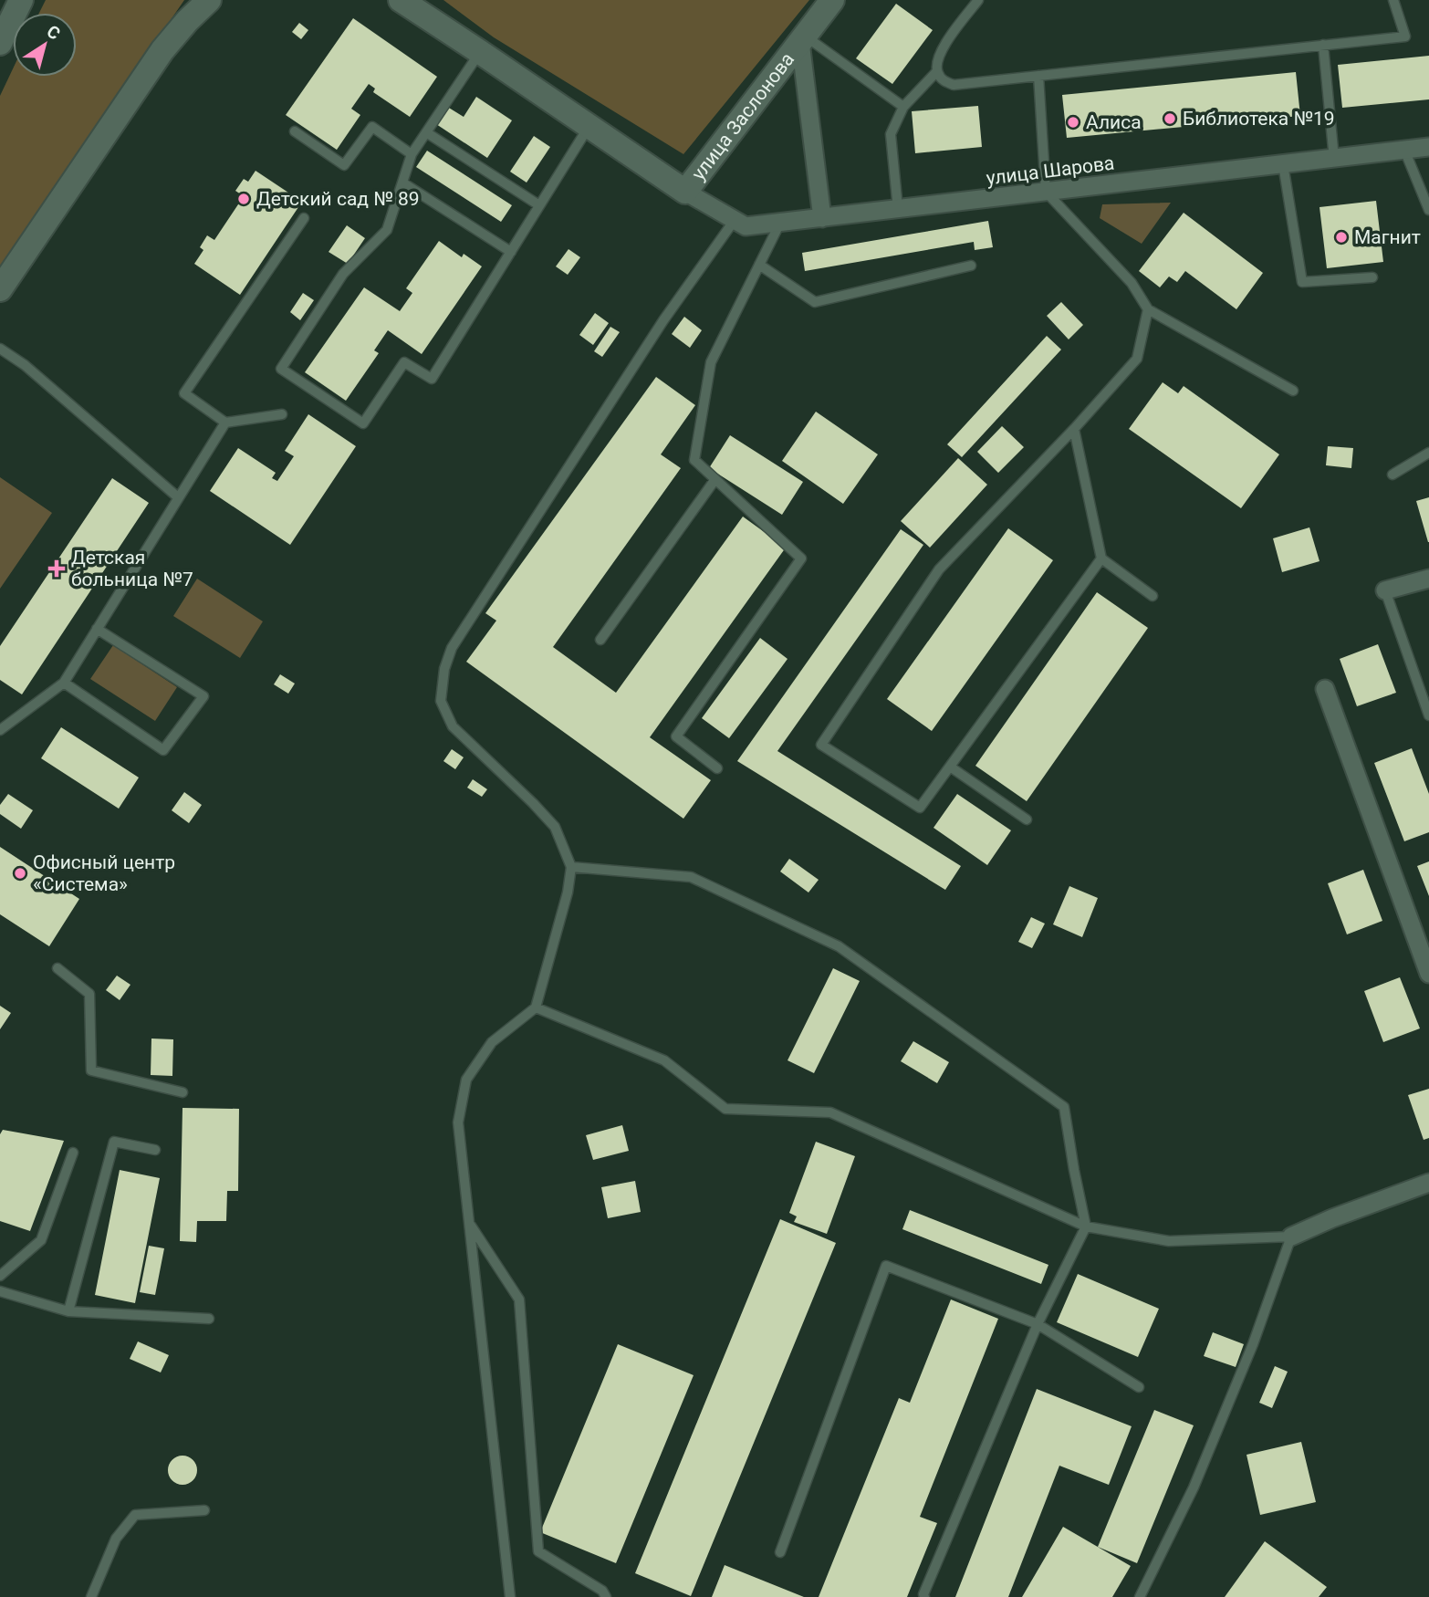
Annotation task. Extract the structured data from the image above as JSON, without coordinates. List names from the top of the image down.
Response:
{
  "streets": {
    "street": ["улица Заслонова", "улица Шарова"]
  },
  "crossings": [
    ["улица Заслонова", "улица Шарова"]
  ],
  "places": {
    "other": [
      "Библиотека №19",
      "Алиса",
      "Детский сад № 89",
      "Магнит",
      "Офисный центр «Система»"
    ],
    "health": ["Детская больница №7"]
  },
  "north": "top right"
}
